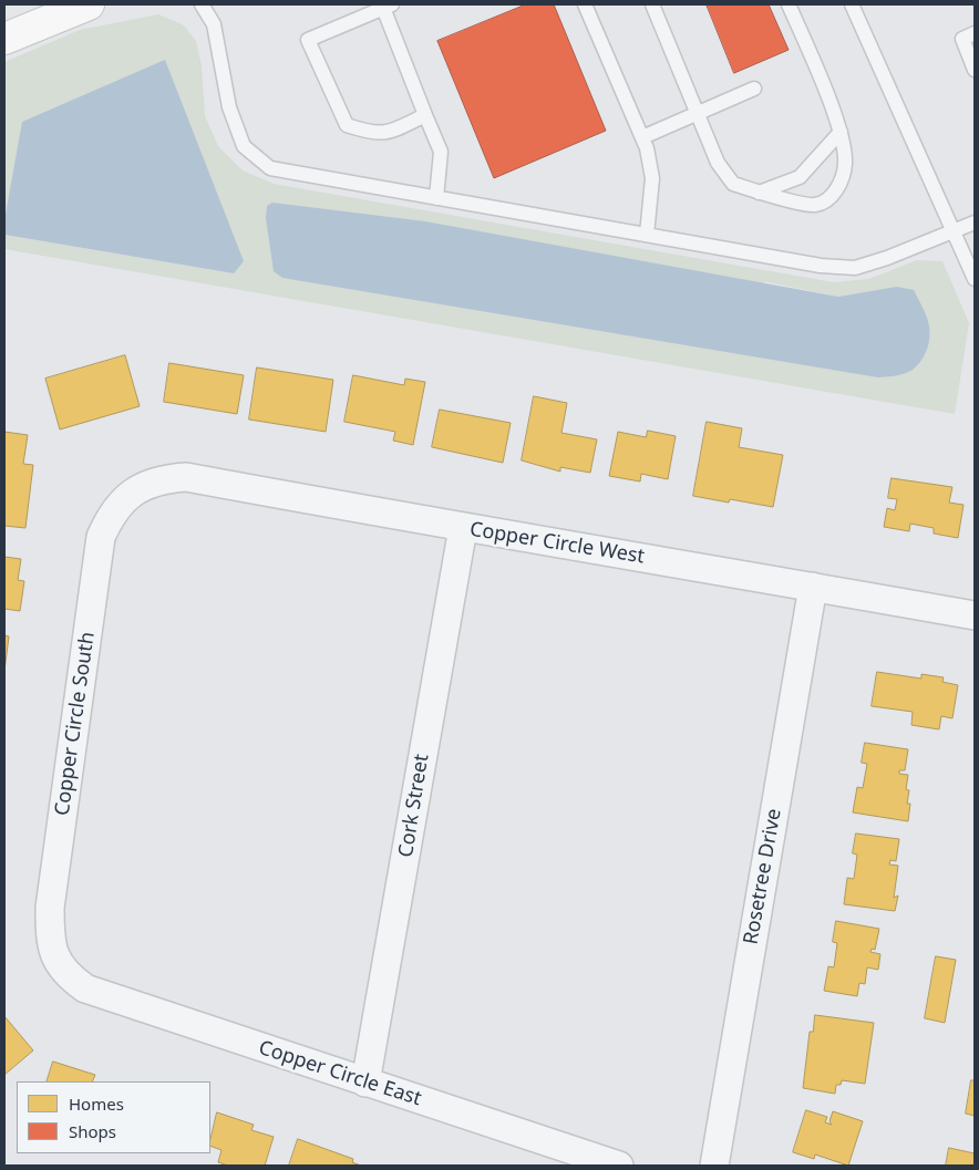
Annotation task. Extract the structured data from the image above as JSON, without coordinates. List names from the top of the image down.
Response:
{
  "streets": {
    "street": [
      "Copper Circle West",
      "Copper Circle South",
      "Cork Street",
      "Rosetree Drive",
      "Copper Circle East"
    ]
  },
  "crossings": [
    ["Copper Circle West", "Copper Circle South"],
    ["Copper Circle West", "Cork Street"],
    ["Copper Circle West", "Rosetree Drive"],
    ["Copper Circle South", "Copper Circle East"],
    ["Cork Street", "Copper Circle East"]
  ],
  "legend": ["Homes", "Shops"]
}
